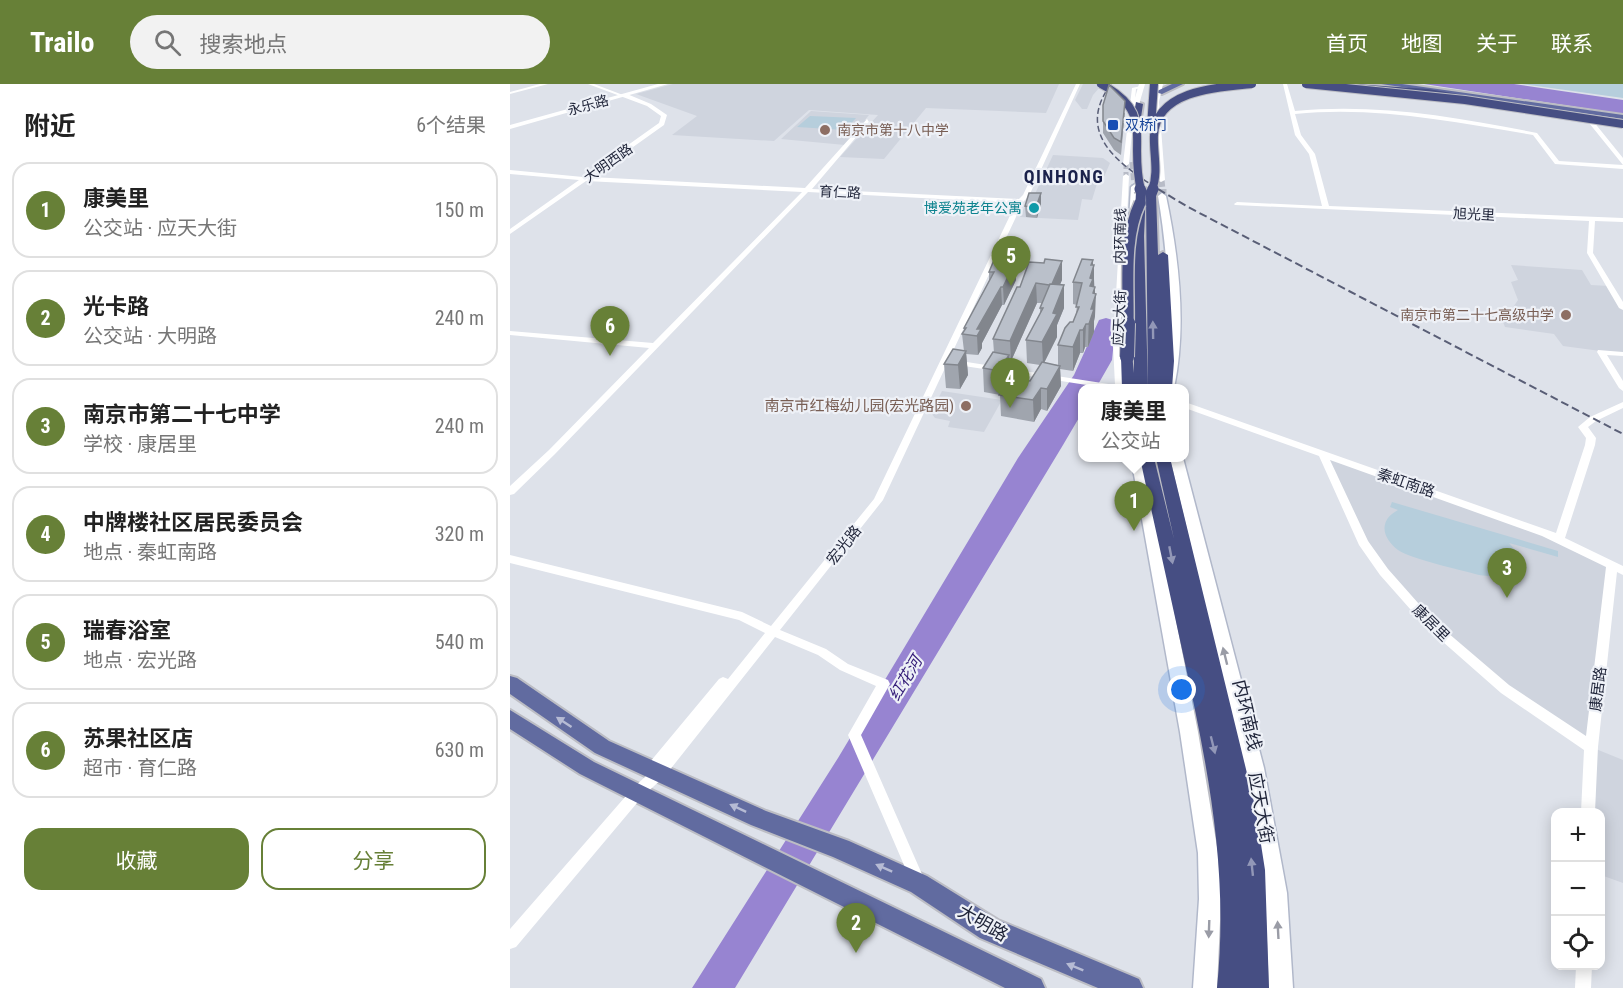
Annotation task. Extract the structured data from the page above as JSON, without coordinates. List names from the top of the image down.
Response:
{
  "streets": {
    "highway": ["内环南线"],
    "main road": ["应天大街", "大明路"],
    "street": [
      "永乐路",
      "大明西路",
      "育仁路",
      "旭光里",
      "秦虹南路",
      "宏光路",
      "康居里",
      "康居路"
    ]
  },
  "crossings": [
    ["永乐路", "大明西路"],
    ["育仁路", "宏光路"],
    ["内环南线", "应天大街"],
    ["秦虹南路", "康居里"],
    ["秦虹南路", "康居路"],
    ["宏光路", "大明路"],
    ["康居里", "康居路"]
  ],
  "districts": ["QINHONG"],
  "water": ["红花河"],
  "places": {
    "transit": ["双桥门"],
    "other": [
      "南京市第十八中学",
      "博爱苑老年公寓",
      "南京市第二十七高级中学",
      "南京市红梅幼儿园(宏光路园)"
    ]
  },
  "page": {
    "header": "Trailo",
    "search": "搜索地点",
    "nav": [
      "首页",
      "地图",
      "关于",
      "联系"
    ],
    "heading": ["附近", "6个结果"],
    "list": [
      {
        "mark": "1",
        "name": "康美里",
        "note": "公交站 · 应天大街",
        "value": "150 m"
      },
      {
        "mark": "2",
        "name": "光卡路",
        "note": "公交站 · 大明路",
        "value": "240 m"
      },
      {
        "mark": "3",
        "name": "南京市第二十七中学",
        "note": "学校 · 康居里",
        "value": "240 m"
      },
      {
        "mark": "4",
        "name": "中牌楼社区居民委员会",
        "note": "地点 · 秦虹南路",
        "value": "320 m"
      },
      {
        "mark": "5",
        "name": "瑞春浴室",
        "note": "地点 · 宏光路",
        "value": "540 m"
      },
      {
        "mark": "6",
        "name": "苏果社区店",
        "note": "超市 · 育仁路",
        "value": "630 m"
      }
    ],
    "pins": [
      "5",
      "6",
      "4",
      "1",
      "3",
      "2"
    ],
    "popup": ["康美里", "公交站"],
    "map_buttons": ["+", "−"],
    "buttons": ["收藏", "分享"]
  }
}
